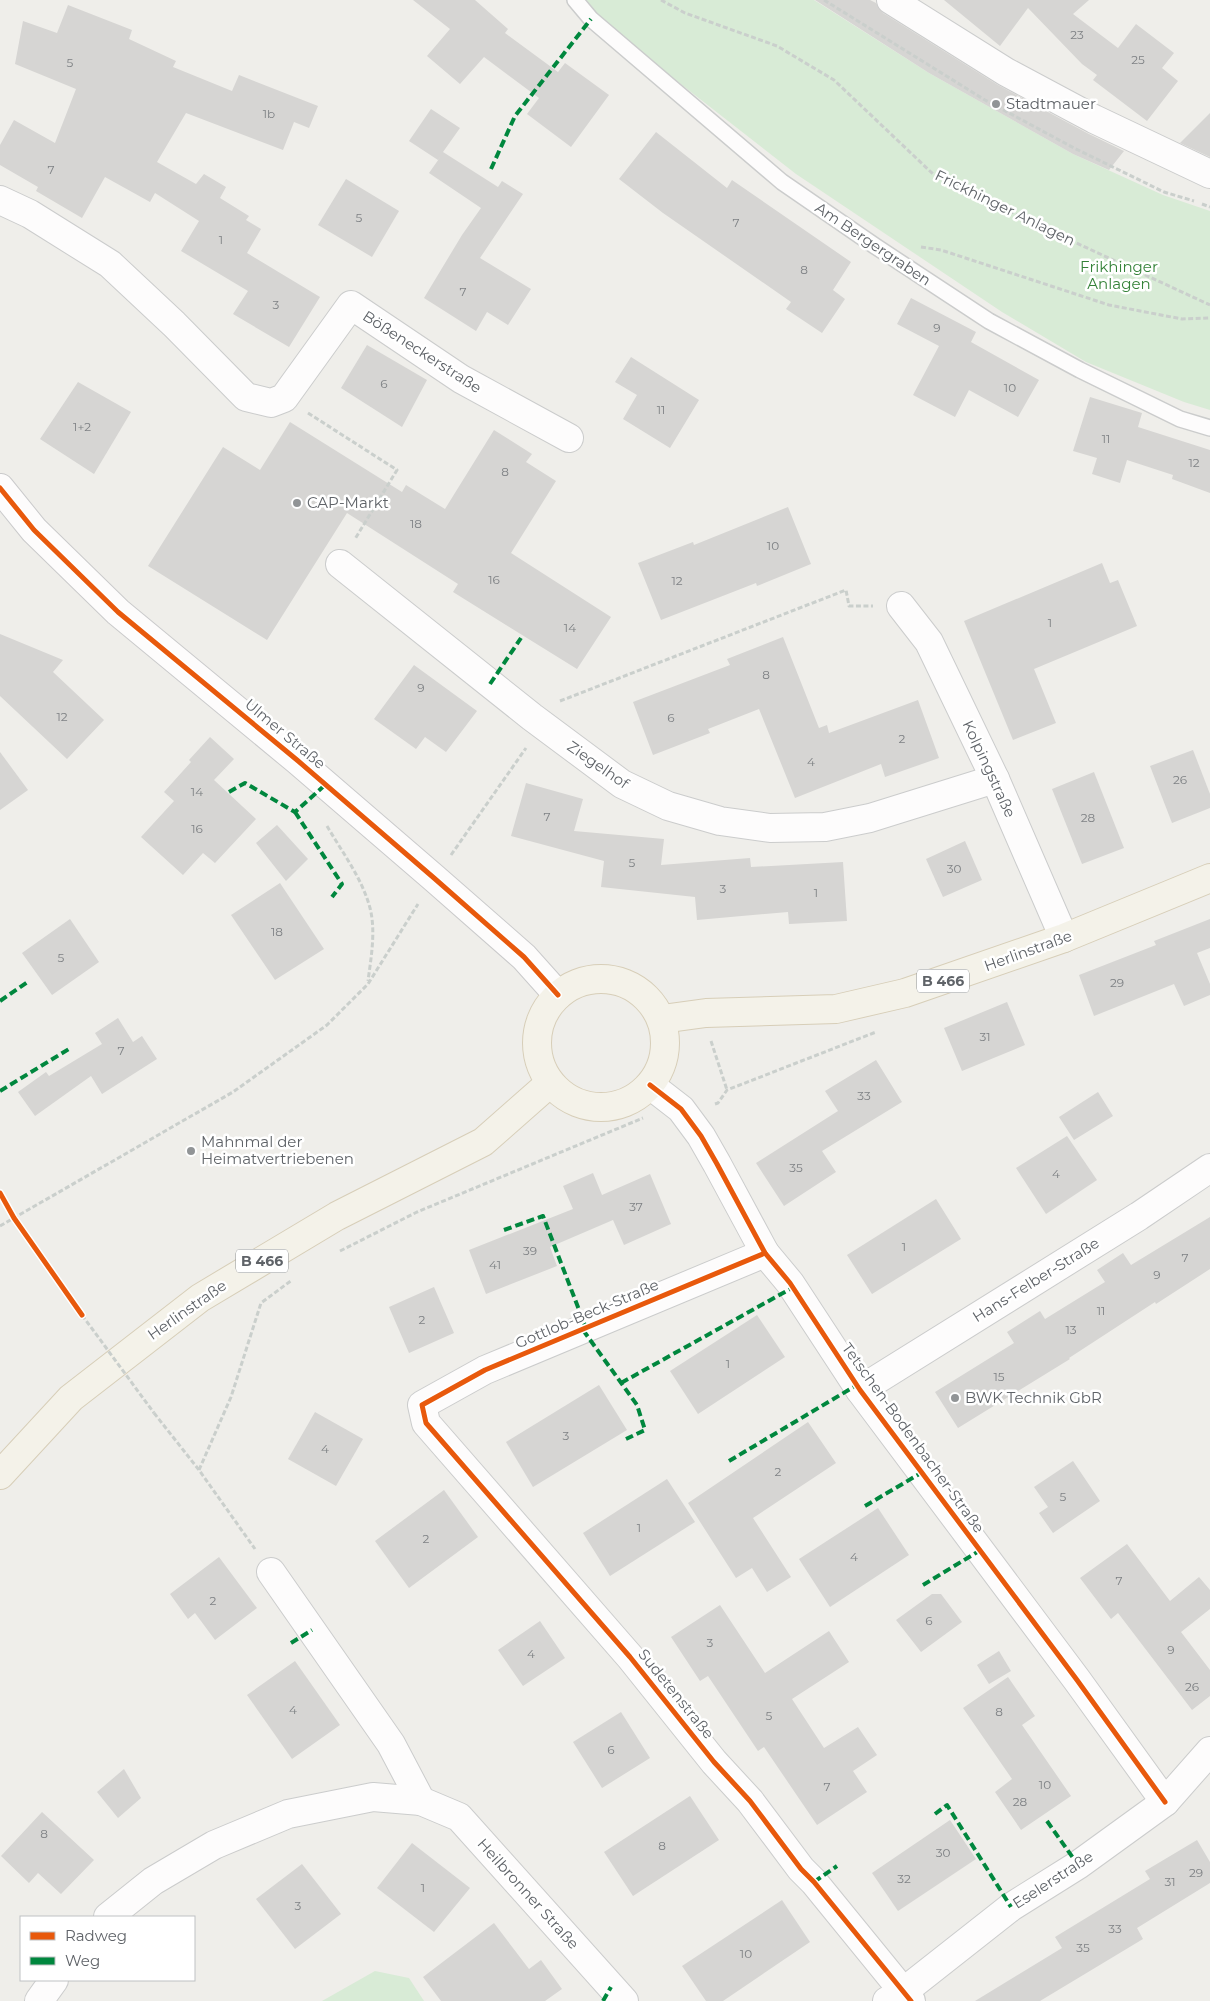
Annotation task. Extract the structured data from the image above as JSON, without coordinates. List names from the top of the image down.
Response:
{
  "streets": {
    "main road": ["Herlinstraße", "B 466"],
    "street": [
      "Bößeneckerstraße",
      "Ulmer Straße",
      "Ziegelhof",
      "Kolpingstraße",
      "Hans-Felber-Straße",
      "Gottlob-Beck-Straße",
      "Tetschen-Bodenbacher-Straße",
      "Sudetenstraße",
      "Eselerstraße",
      "Heilbronner Straße"
    ],
    "lane": ["Am Bergergraben"],
    "path": ["Frickhinger Anlagen"]
  },
  "crossings": [
    ["Ulmer Straße", "Herlinstraße"],
    ["Ulmer Straße", "Tetschen-Bodenbacher-Straße"],
    ["Ziegelhof", "Kolpingstraße"],
    ["Kolpingstraße", "Herlinstraße"],
    ["Herlinstraße", "Tetschen-Bodenbacher-Straße"],
    ["Hans-Felber-Straße", "Tetschen-Bodenbacher-Straße"],
    ["Gottlob-Beck-Straße", "Tetschen-Bodenbacher-Straße"],
    ["Gottlob-Beck-Straße", "Sudetenstraße"],
    ["Tetschen-Bodenbacher-Straße", "Eselerstraße"],
    ["Sudetenstraße", "Eselerstraße"]
  ],
  "parks": ["Frikhinger Anlagen"],
  "places": [
    "Stadtmauer",
    "CAP-Markt",
    "Mahnmal der Heimatvertriebenen",
    "BWK Technik GbR"
  ],
  "house_numbers": [
    "23",
    "25",
    "5",
    "1b",
    "7",
    "5",
    "7",
    "1",
    "8",
    "7",
    "3",
    "9",
    "6",
    "10",
    "11",
    "1+2",
    "11",
    "12",
    "8",
    "18",
    "10",
    "16",
    "12",
    "1",
    "14",
    "8",
    "9",
    "12",
    "6",
    "2",
    "4",
    "26",
    "14",
    "7",
    "28",
    "16",
    "5",
    "30",
    "3",
    "1",
    "18",
    "5",
    "29",
    "31",
    "7",
    "33",
    "35",
    "4",
    "37",
    "1",
    "39",
    "7",
    "41",
    "9",
    "11",
    "2",
    "13",
    "1",
    "15",
    "3",
    "4",
    "2",
    "5",
    "1",
    "2",
    "4",
    "7",
    "2",
    "6",
    "3",
    "9",
    "4",
    "26",
    "4",
    "8",
    "5",
    "6",
    "10",
    "7",
    "28",
    "8",
    "8",
    "30",
    "29",
    "32",
    "31",
    "1",
    "3",
    "33",
    "35",
    "10"
  ],
  "legend": ["Radweg", "Weg"]
}
